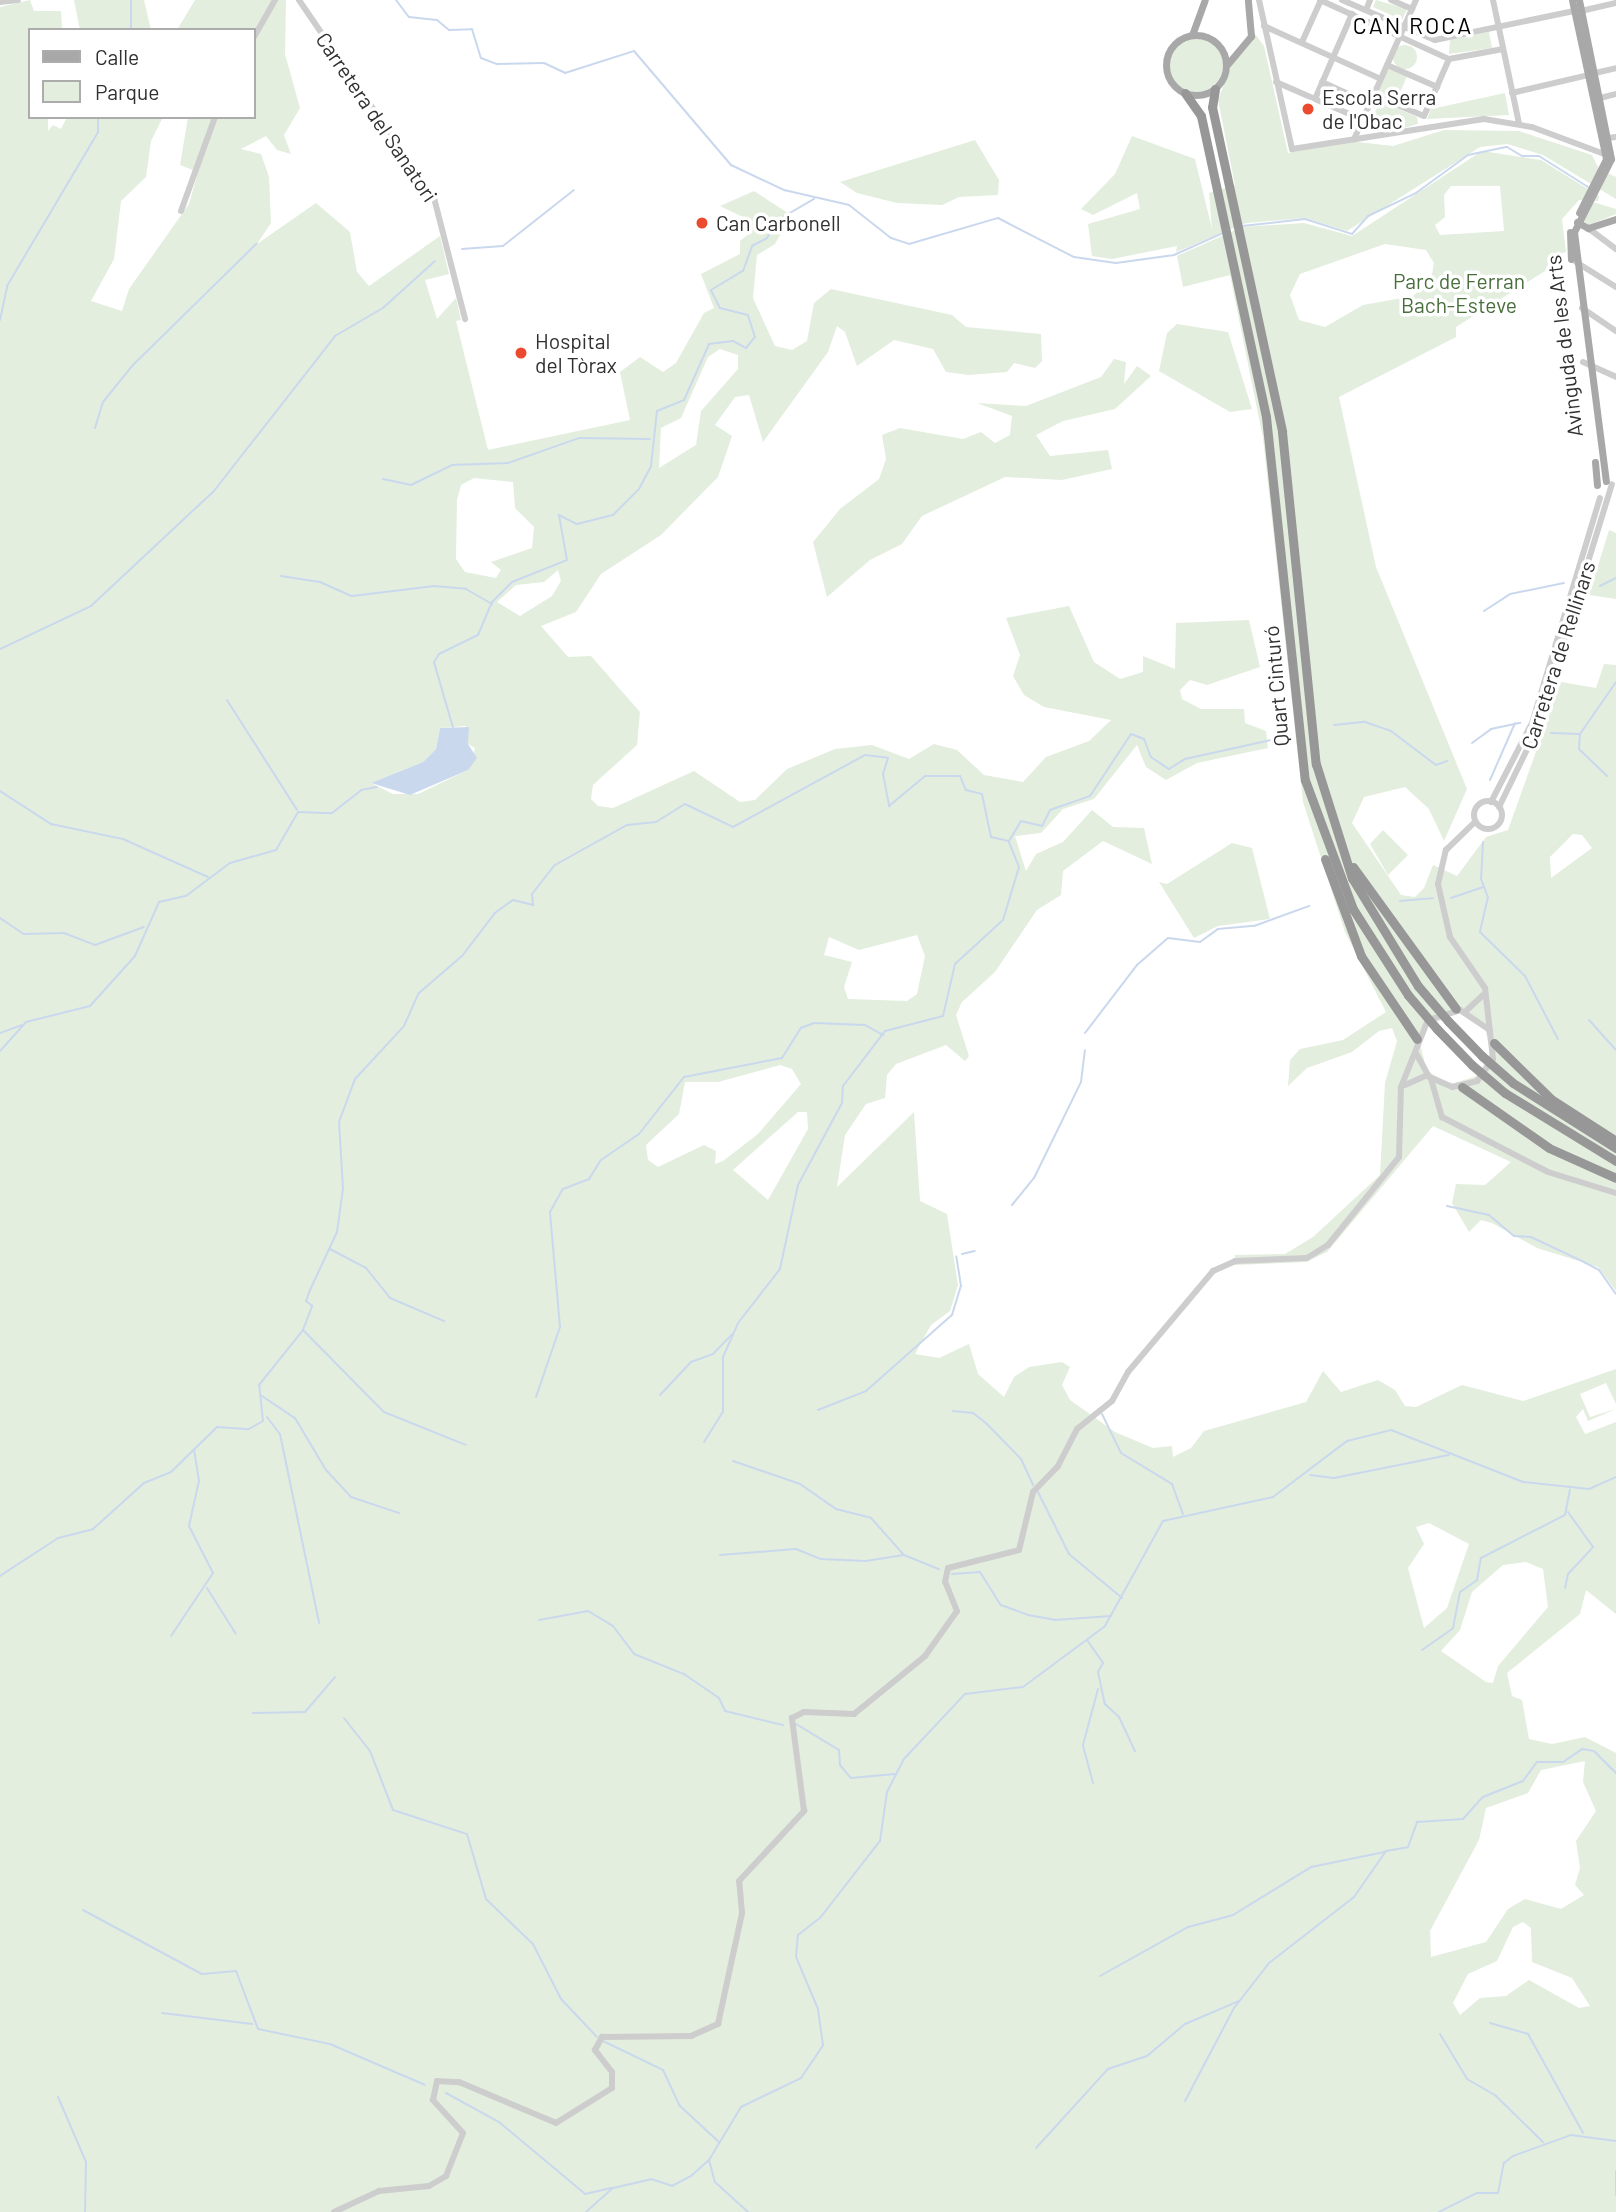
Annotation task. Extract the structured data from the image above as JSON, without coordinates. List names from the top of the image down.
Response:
{
  "streets": {
    "highway": ["Quart Cinturó"],
    "main road": ["Avinguda de les Arts"],
    "street": ["Carretera del Sanatori", "Carretera de Rellinars"]
  },
  "districts": ["CAN ROCA"],
  "parks": ["Parc de Ferran Bach-Esteve"],
  "places": ["Escola Serra de l'Obac", "Can Carbonell", "Hospital del Tòrax"],
  "legend": ["Calle", "Parque"]
}
